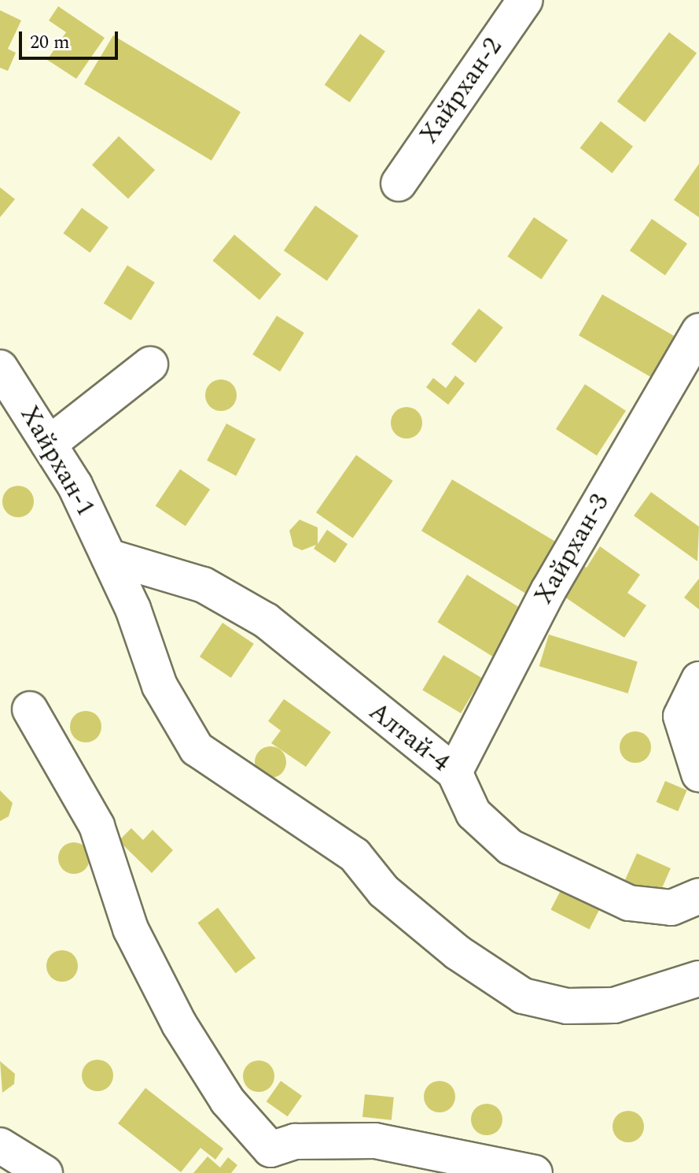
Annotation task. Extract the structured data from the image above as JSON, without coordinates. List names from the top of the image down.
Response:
{
  "streets": {
    "street": [
      "Хайрхан-2",
      "Хайрхан-1",
      "Хайрхан-3",
      "Алтай-4"
    ]
  },
  "crossings": [
    ["Хайрхан-1", "Алтай-4"],
    ["Хайрхан-3", "Алтай-4"]
  ],
  "scale_bar": "20 m"
}
